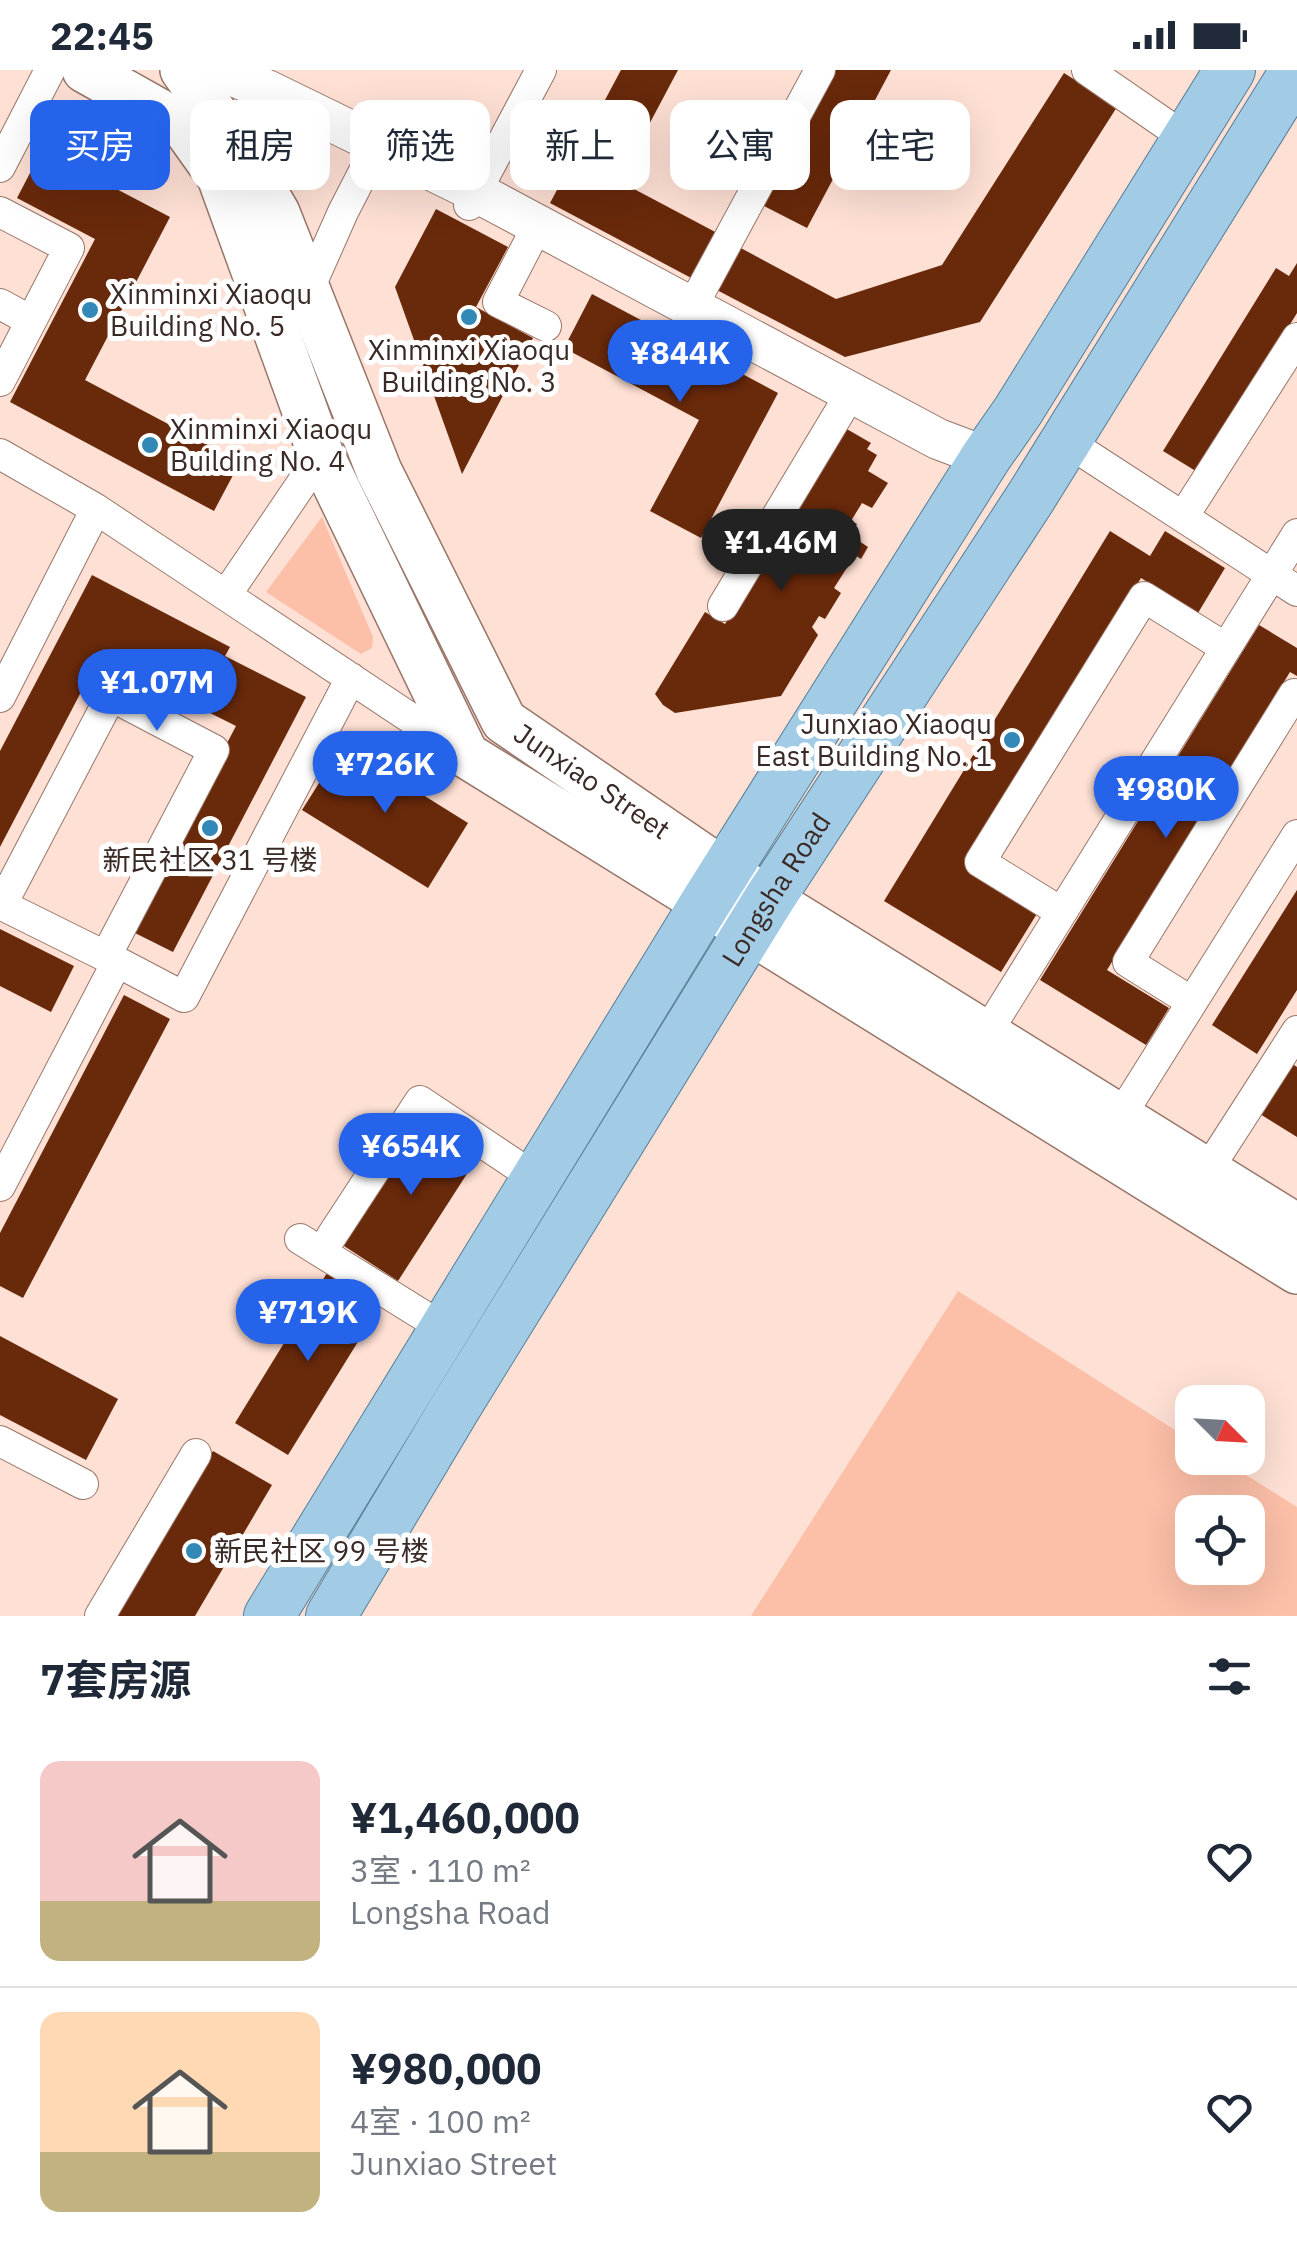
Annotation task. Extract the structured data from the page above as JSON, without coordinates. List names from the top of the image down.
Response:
{
  "streets": {
    "main road": ["Junxiao Street", "Longsha Road"]
  },
  "crossings": [
    ["Junxiao Street", "Longsha Road"]
  ],
  "places": [
    "Xinminxi Xiaoqu Building No. 5",
    "Xinminxi Xiaoqu Building No. 3",
    "Xinminxi Xiaoqu Building No. 4",
    "Junxiao Xiaoqu East Building No. 1",
    "新民社区 31 号楼",
    "新民社区 99 号楼"
  ],
  "north": "bottom right",
  "page": {
    "status": "22:45",
    "chip": [
      "买房",
      "租房",
      "筛选",
      "新上",
      "公寓",
      "住宅"
    ],
    "price": [
      "¥844K",
      "¥1.46M",
      "¥1.07M",
      "¥726K",
      "¥980K",
      "¥654K",
      "¥719K"
    ],
    "heading": "7套房源",
    "list": [
      {
        "name": "¥1,460,000",
        "note": "3室 · 110 m² · Longsha Road"
      },
      {
        "name": "¥980,000",
        "note": "4室 · 100 m² · Junxiao Street"
      }
    ]
  }
}
